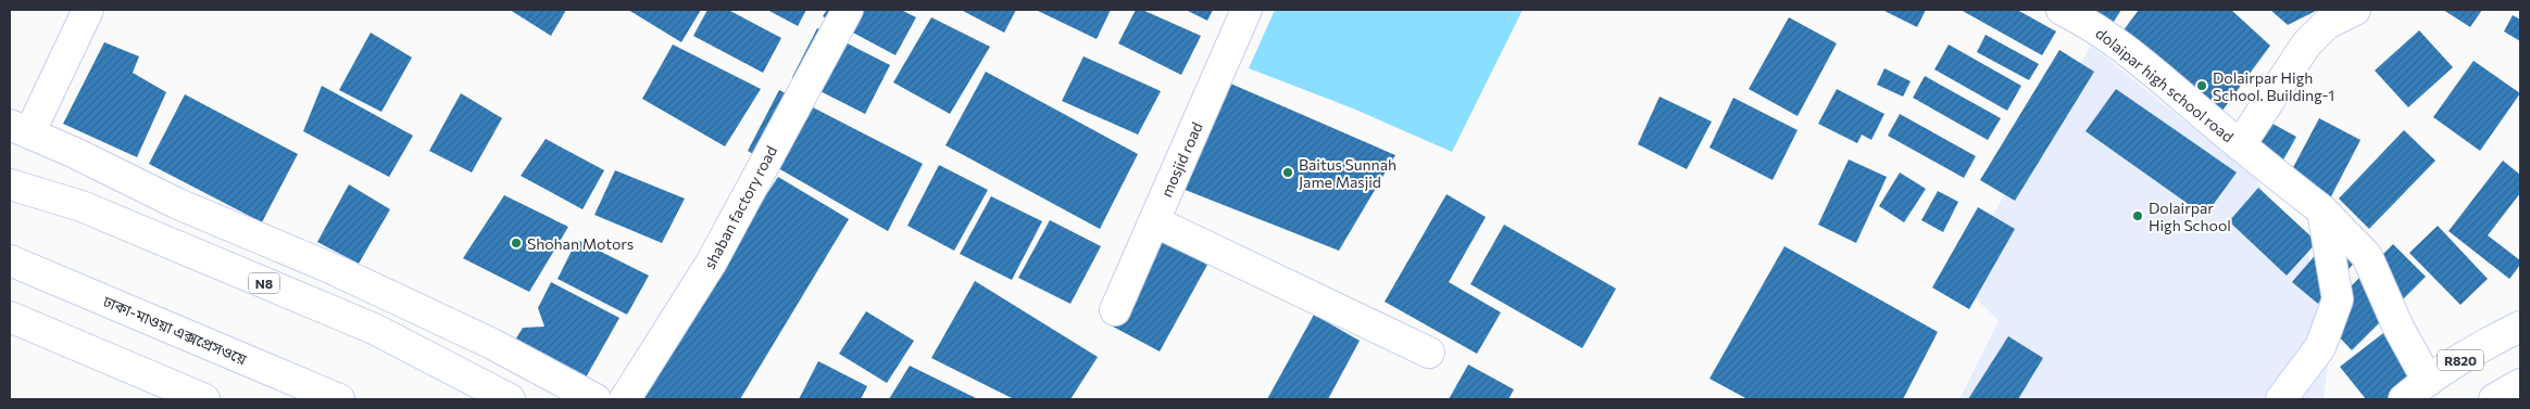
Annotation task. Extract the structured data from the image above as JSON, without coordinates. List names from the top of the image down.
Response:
{
  "streets": {
    "main road": [
      "dolaipar high school road",
      "mosjid road",
      "shaban factory road",
      "N8",
      "ঢাকা-মাওয়া এক্সপ্রেসওয়ে",
      "R820"
    ]
  },
  "crossings": [
    ["dolaipar high school road", "R820"]
  ],
  "places": [
    "Dolairpar High School. Building-1",
    "Baitus Sunnah Jame Masjid",
    "Dolairpar High School",
    "Shohan Motors"
  ]
}
